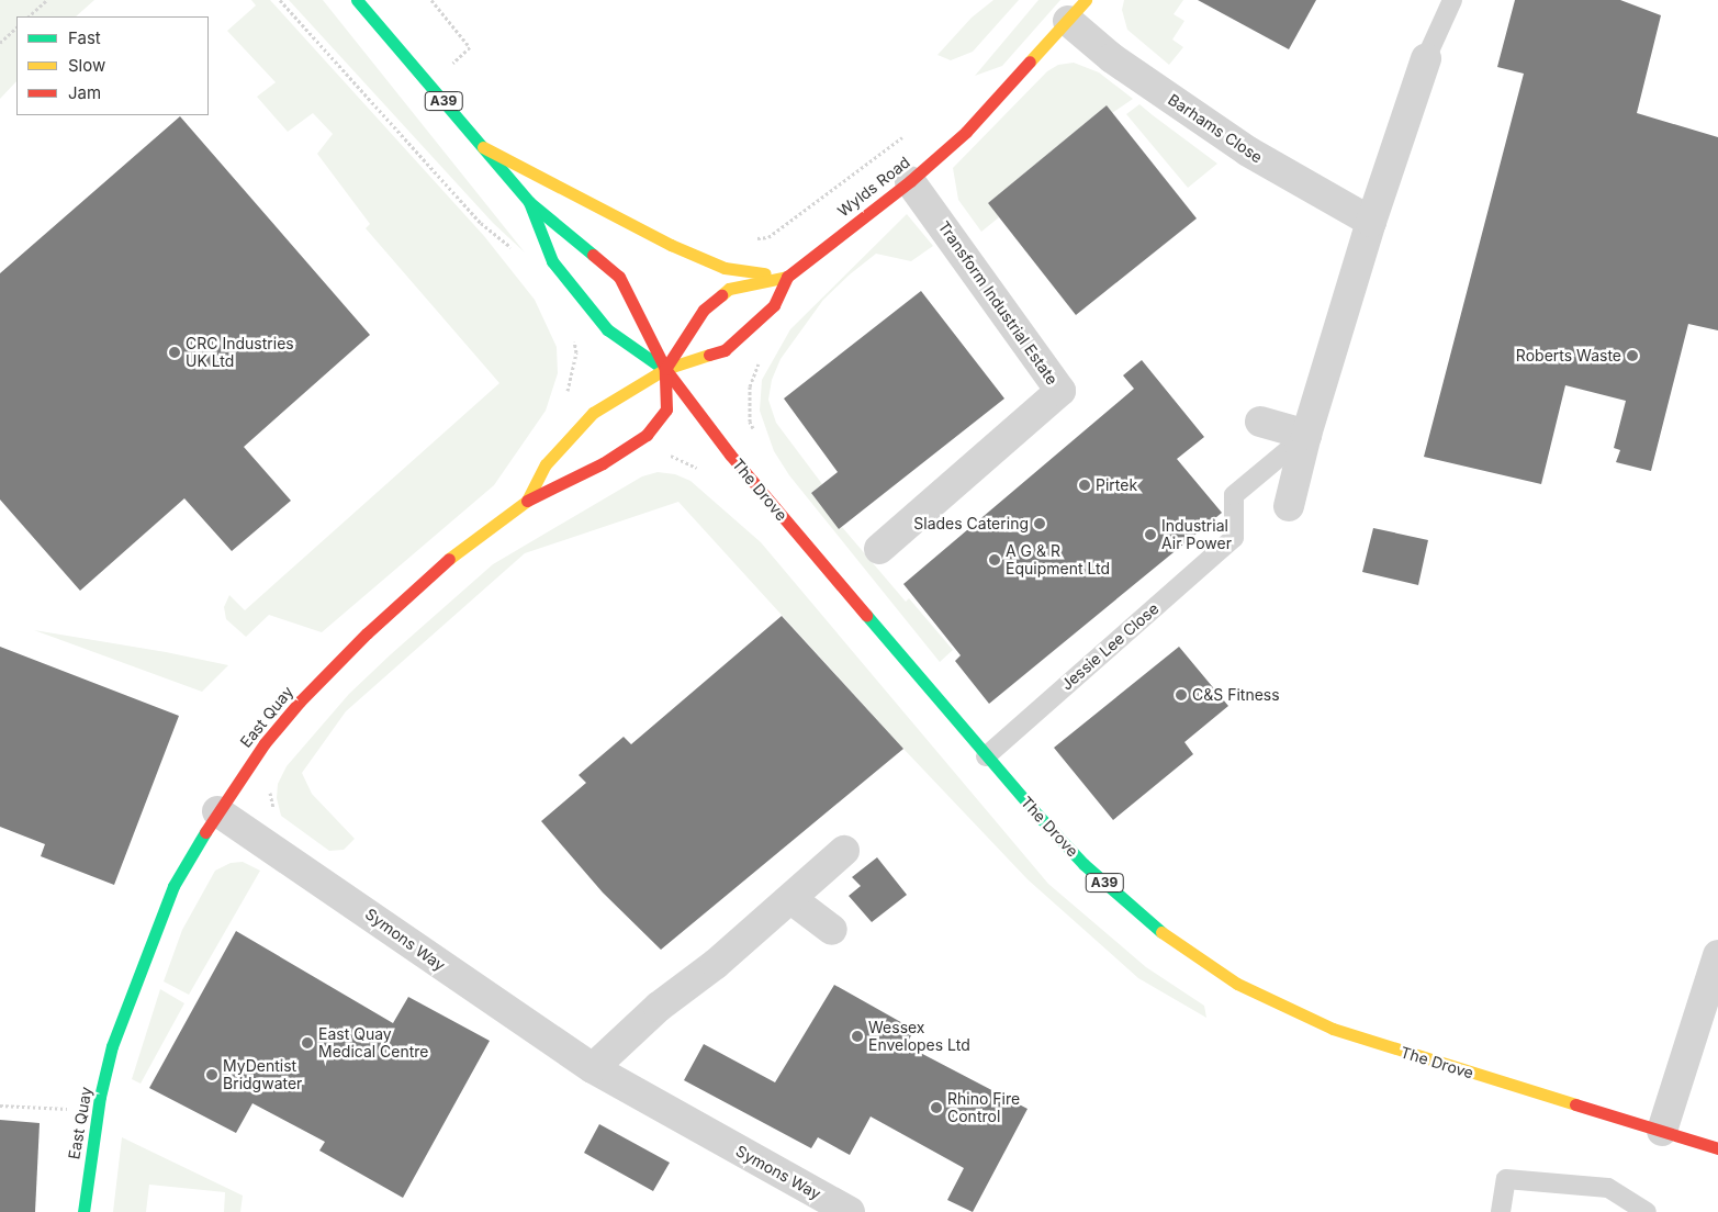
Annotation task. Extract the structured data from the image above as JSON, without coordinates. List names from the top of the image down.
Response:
{
  "streets": {
    "street": [
      "A39",
      "Barhams Close",
      "Wylds Road",
      "Transform Industrial Estate",
      "The Drove",
      "East Quay",
      "Symons Way"
    ],
    "lane": ["Jessie Lee Close"]
  },
  "crossings": [
    ["A39", "Wylds Road"],
    ["A39", "The Drove"],
    ["A39", "East Quay"],
    ["Barhams Close", "Wylds Road"],
    ["Wylds Road", "Transform Industrial Estate"],
    ["Wylds Road", "The Drove"],
    ["Wylds Road", "East Quay"],
    ["The Drove", "Jessie Lee Close"],
    ["The Drove", "East Quay"],
    ["East Quay", "Symons Way"]
  ],
  "places": [
    "CRC Industries UK Ltd",
    "Roberts Waste",
    "Pirtek",
    "Slades Catering",
    "Industrial Air Power",
    "A G & R Equipment Ltd",
    "C&S Fitness",
    "Wessex Envelopes Ltd",
    "East Quay Medical Centre",
    "MyDentist Bridgwater",
    "Rhino Fire Control"
  ],
  "legend": ["Fast", "Slow", "Jam"]
}
